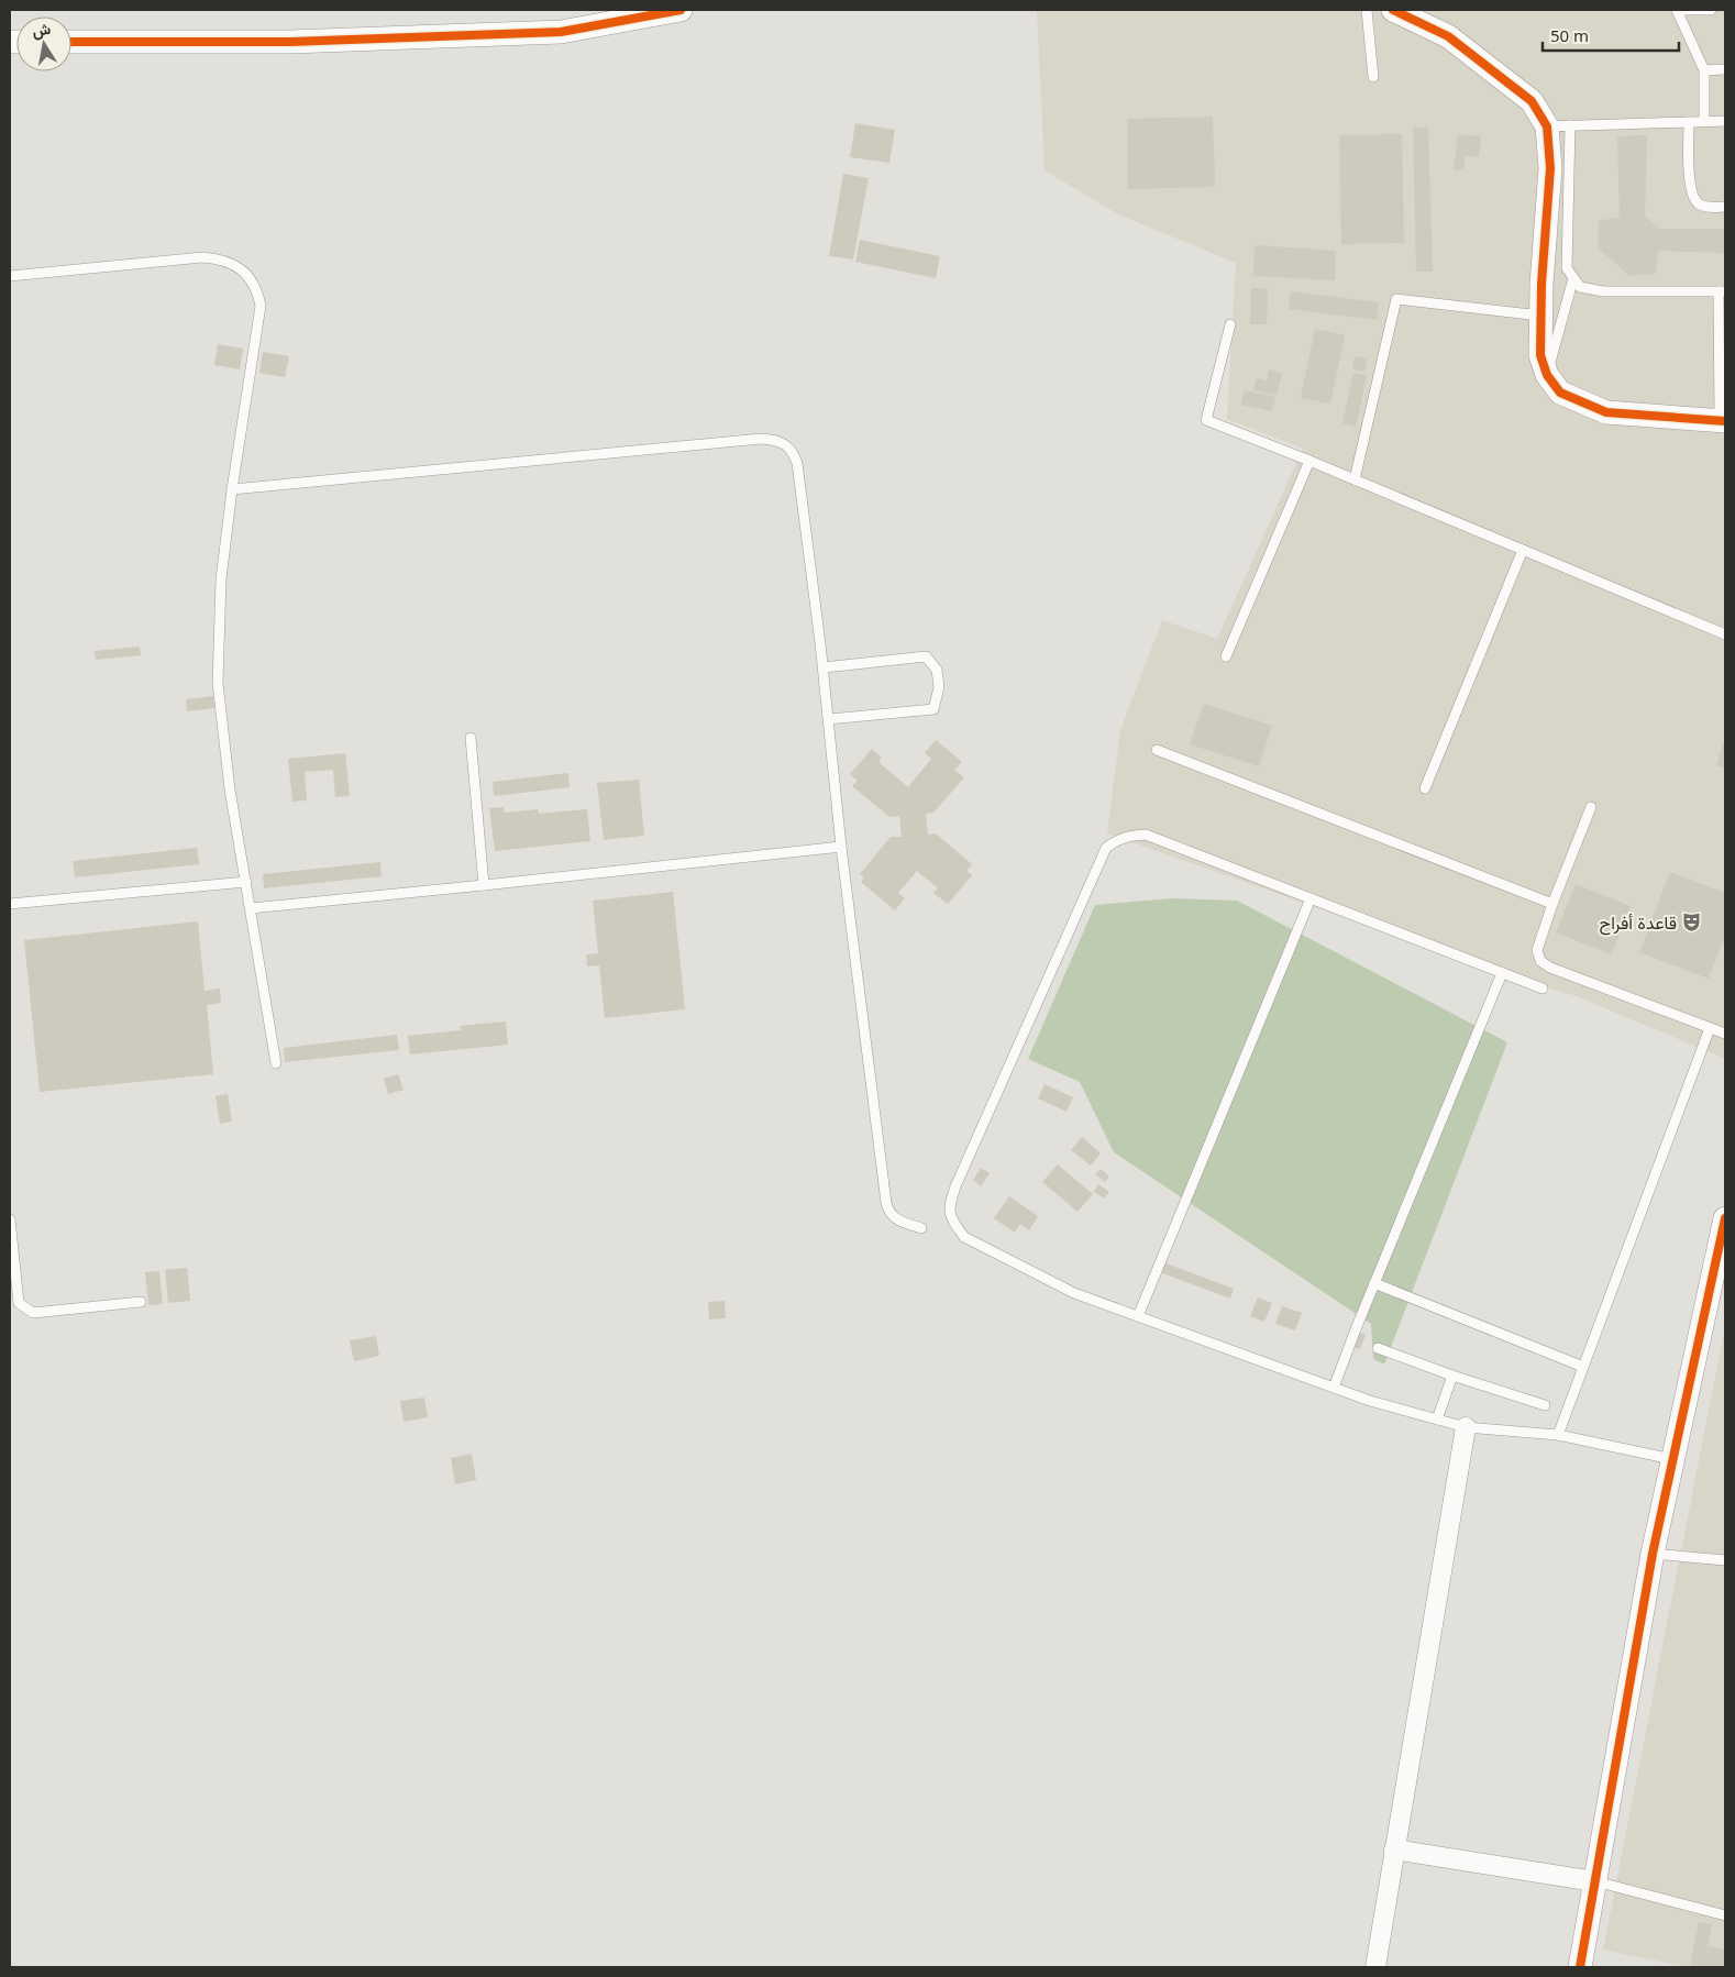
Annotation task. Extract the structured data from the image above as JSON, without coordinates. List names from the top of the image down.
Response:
{
  "places": {
    "theatre": ["قاعدة أفراح"]
  },
  "scale_bar": "50 m",
  "north": "top"
}
